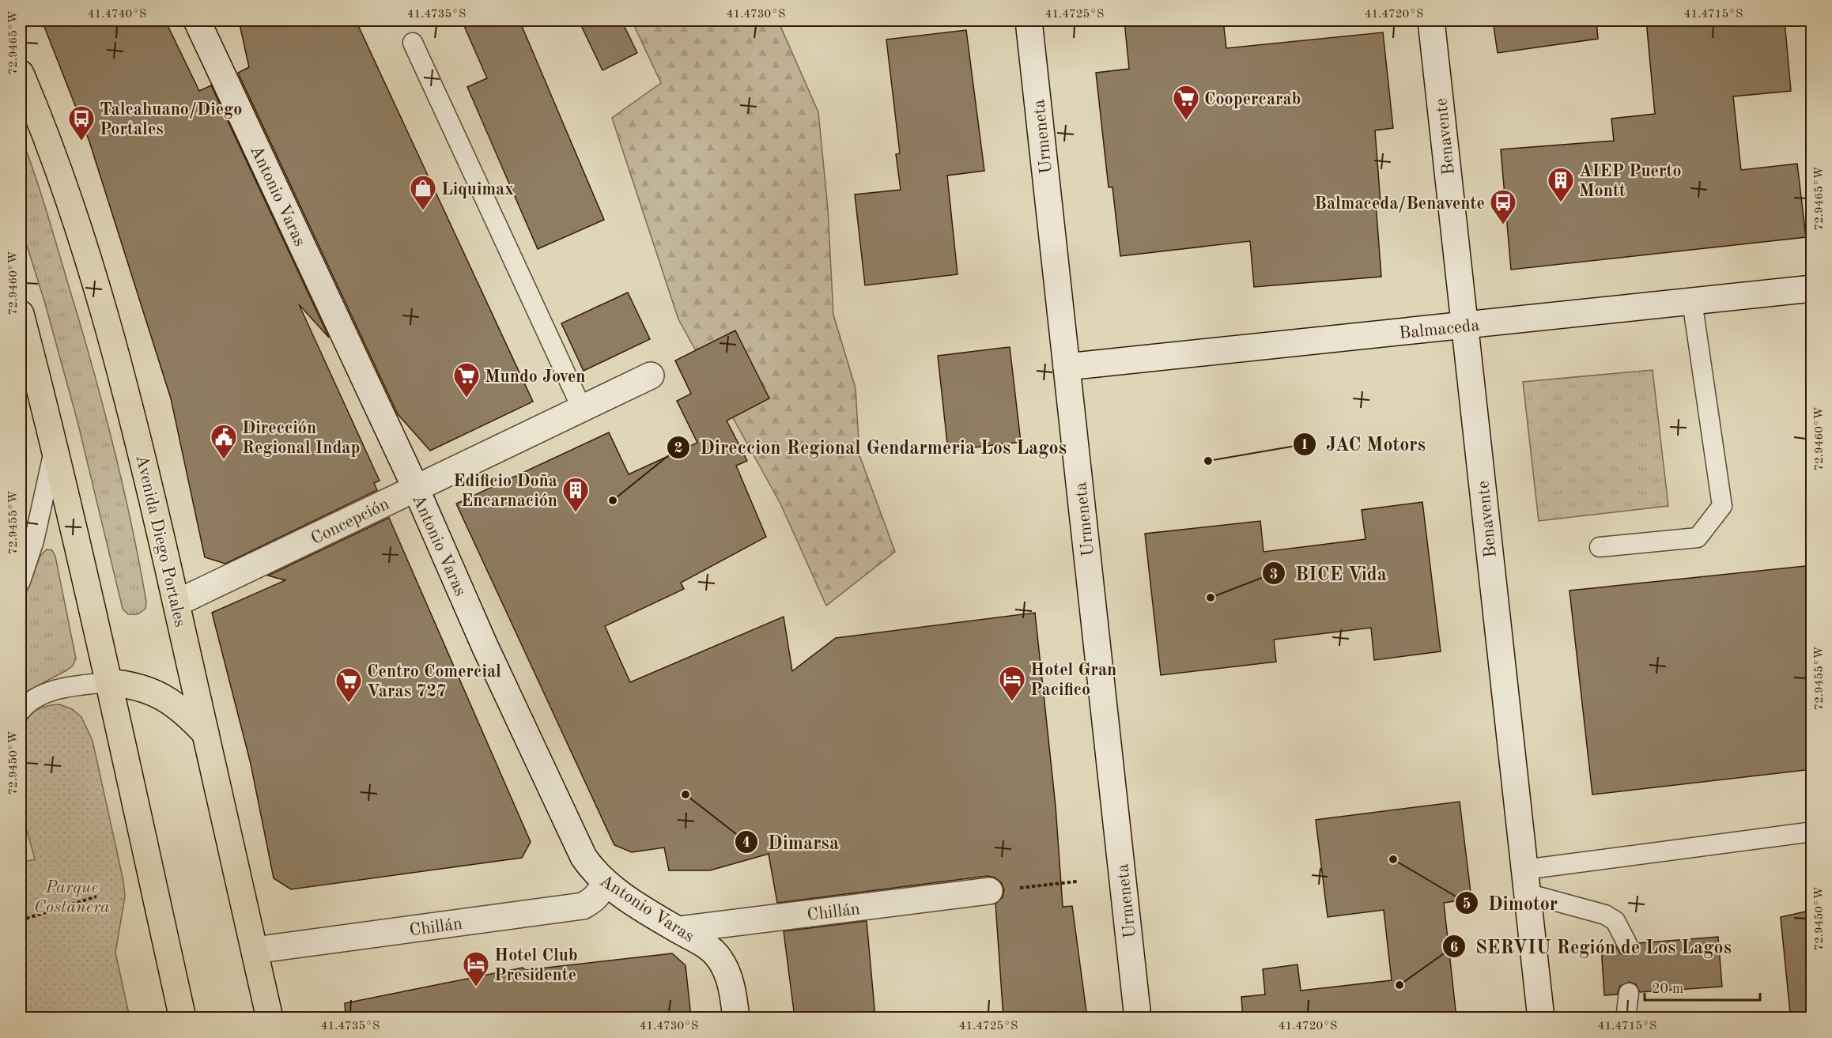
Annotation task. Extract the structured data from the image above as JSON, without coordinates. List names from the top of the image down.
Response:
{
  "streets": {
    "highway": ["Avenida Diego Portales"],
    "street": [
      "Urmeneta",
      "Benavente",
      "Antonio Varas",
      "Balmaceda",
      "Concepción",
      "Chillán"
    ]
  },
  "crossings": [
    ["Urmeneta", "Balmaceda"],
    ["Benavente", "Balmaceda"],
    ["Antonio Varas", "Concepción"],
    ["Antonio Varas", "Chillán"],
    ["Concepción", "Avenida Diego Portales"],
    ["Avenida Diego Portales", "Chillán"]
  ],
  "parks": ["Parque Costanera"],
  "places": {
    "supermarket": ["Coopercarab", "Mundo Joven", "Centro Comercial Varas 727"],
    "bus stop": ["Talcahuano/Diego Portales", "Balmaceda/Benavente"],
    "building": ["AIEP Puerto Montt", "Edificio Doña Encarnación"],
    "shop": ["Liquimax"],
    "public building": ["Dirección Regional Indap"],
    "other": [
      "JAC Motors",
      "Direccion Regional Gendarmeria Los Lagos",
      "BICE Vida",
      "Dimarsa",
      "Dimotor",
      "SERVIU Región de Los Lagos"
    ],
    "hotel": ["Hotel Gran Pacifico", "Hotel Club Presidente"]
  },
  "scale_bar": "20 m",
  "coordinates": [
    "41.4740°S",
    "41.4735°S",
    "41.4730°S",
    "41.4725°S",
    "41.4720°S",
    "41.4715°S",
    "72.9465°W",
    "72.9460°W",
    "72.9455°W",
    "72.9450°W"
  ]
}
